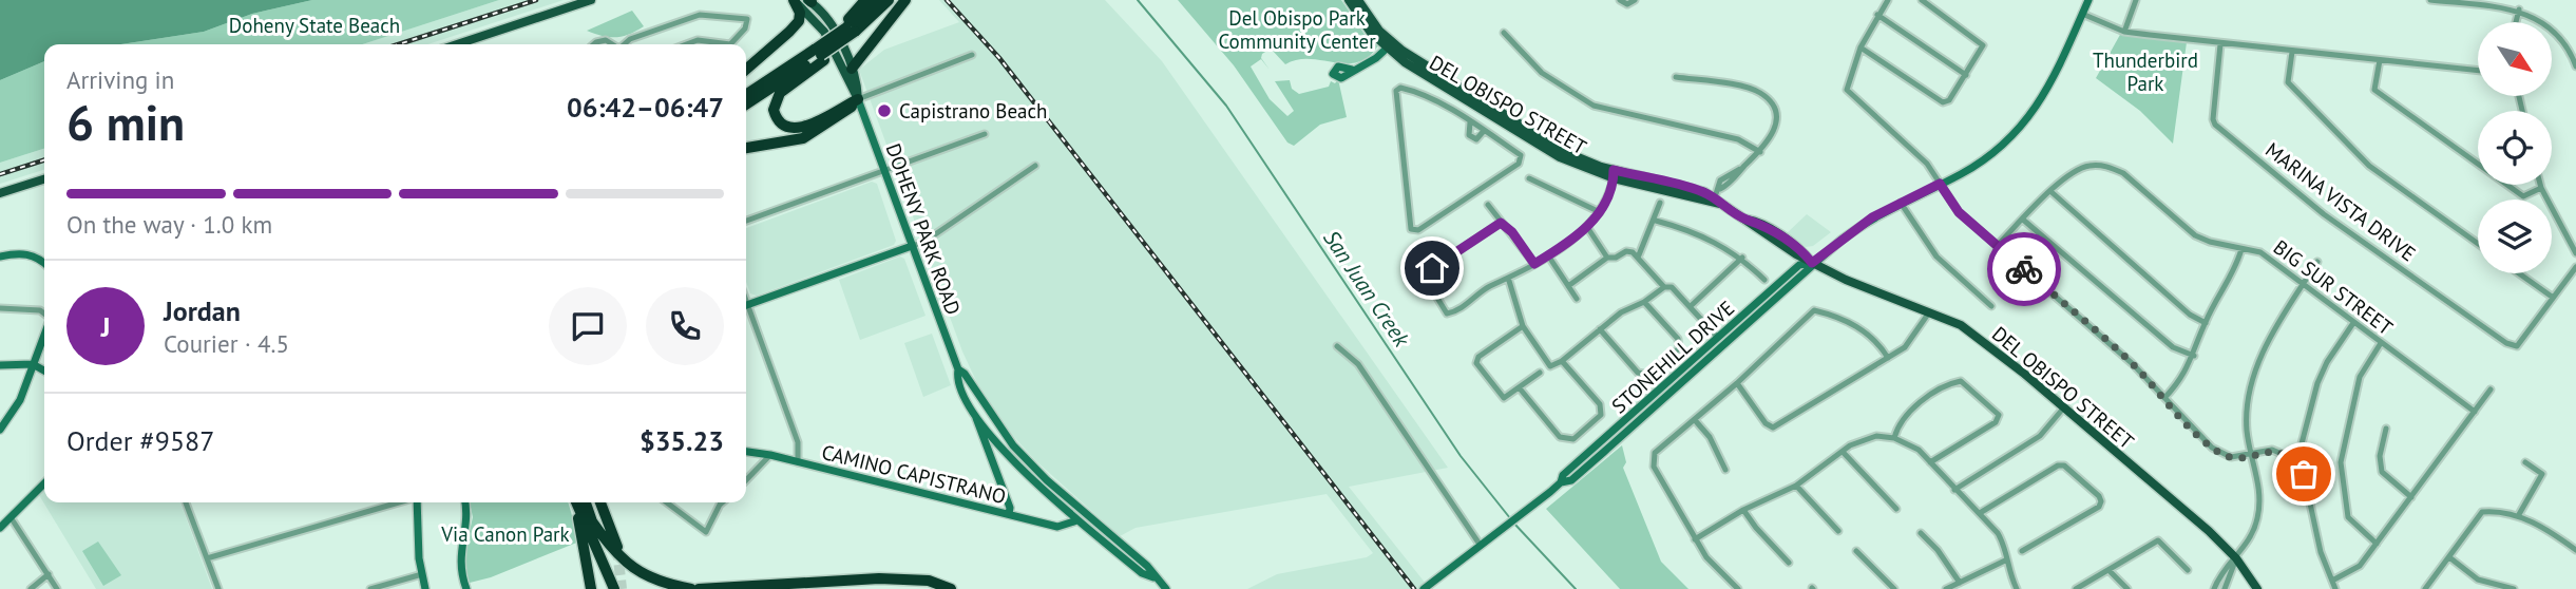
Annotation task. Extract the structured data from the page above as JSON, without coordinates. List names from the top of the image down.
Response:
{
  "streets": {
    "main road": [
      "DEL OBISPO STREET",
      "DOHENY PARK ROAD",
      "STONEHILL DRIVE",
      "CAMINO CAPISTRANO"
    ],
    "street": ["MARINA VISTA DRIVE", "BIG SUR STREET"]
  },
  "crossings": [
    ["DEL OBISPO STREET", "STONEHILL DRIVE"],
    ["DOHENY PARK ROAD", "CAMINO CAPISTRANO"]
  ],
  "water": ["San Juan Creek"],
  "parks": [
    "Del Obispo Park Community Center",
    "Doheny State Beach",
    "Thunderbird Park",
    "Via Canon Park"
  ],
  "places": ["Capistrano Beach"],
  "north": "bottom right",
  "page": {
    "heading": ["6 min", "Arriving in", "06:42–06:47"],
    "panel": [
      "Jordan",
      "Courier · 4.5",
      "Order #9587",
      "$35.23"
    ],
    "bar": "On the way · 1.0 km",
    "round": "J"
  }
}
